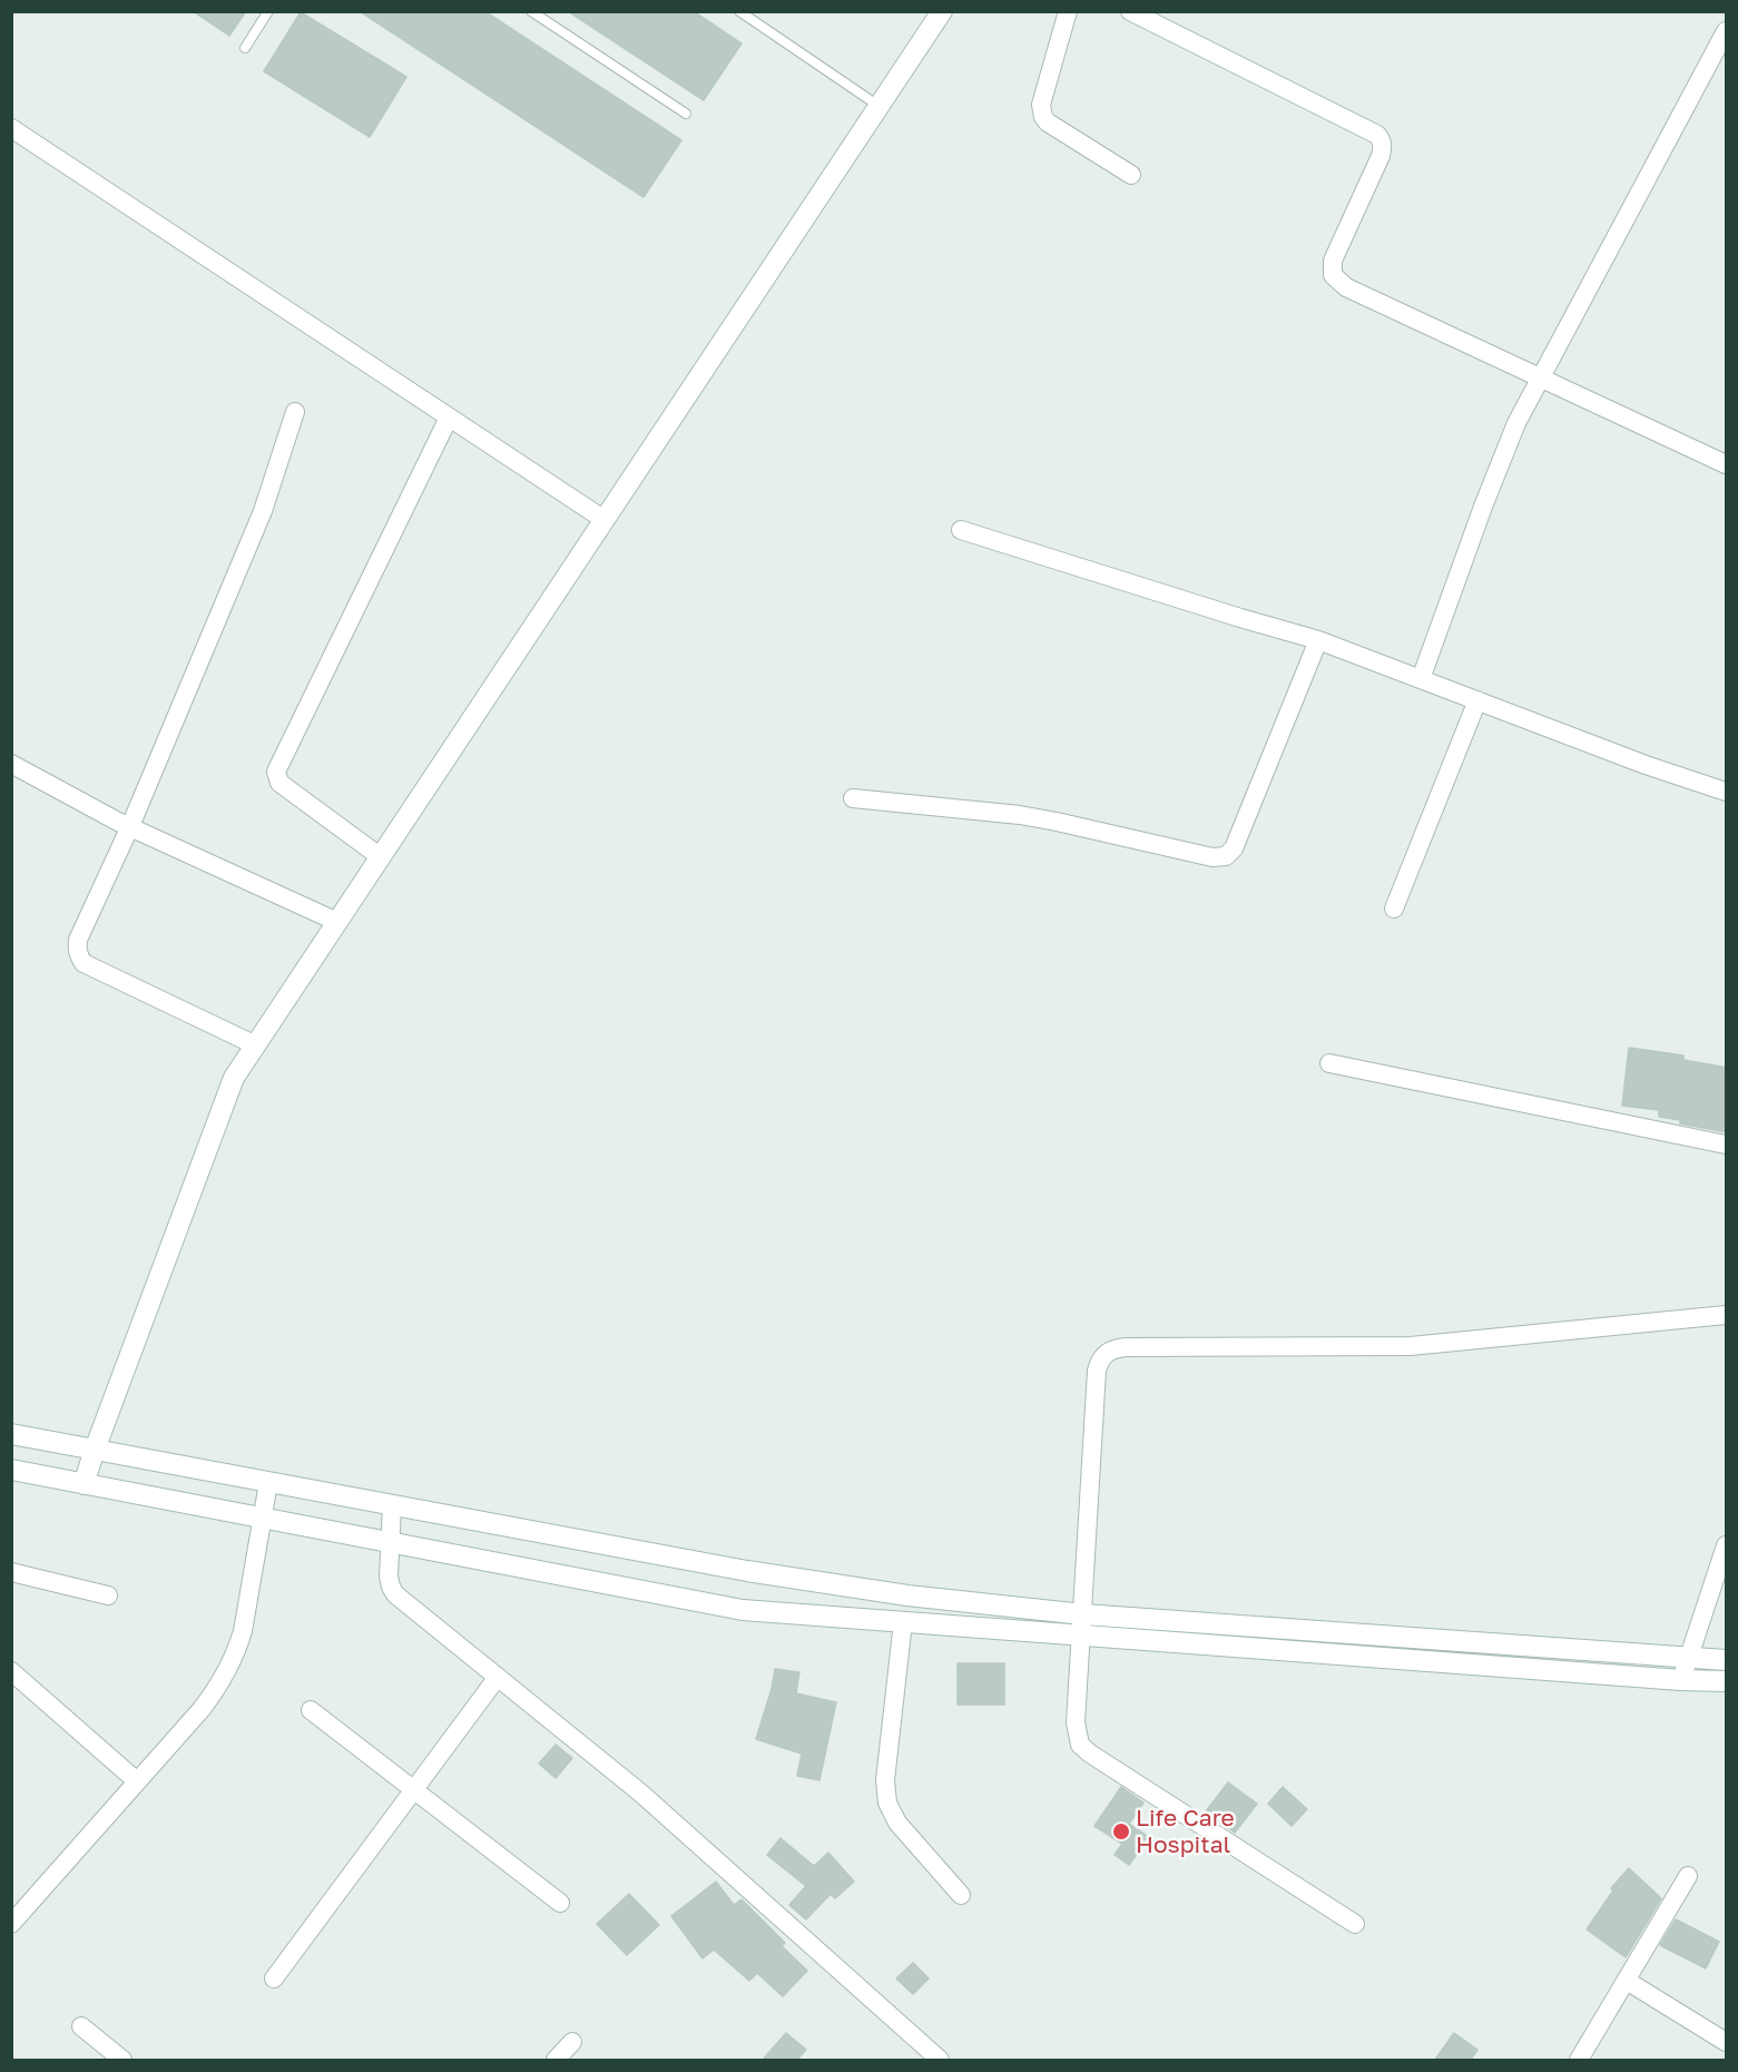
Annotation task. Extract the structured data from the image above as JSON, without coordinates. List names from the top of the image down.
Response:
{
  "places": ["Life Care Hospital"]
}
